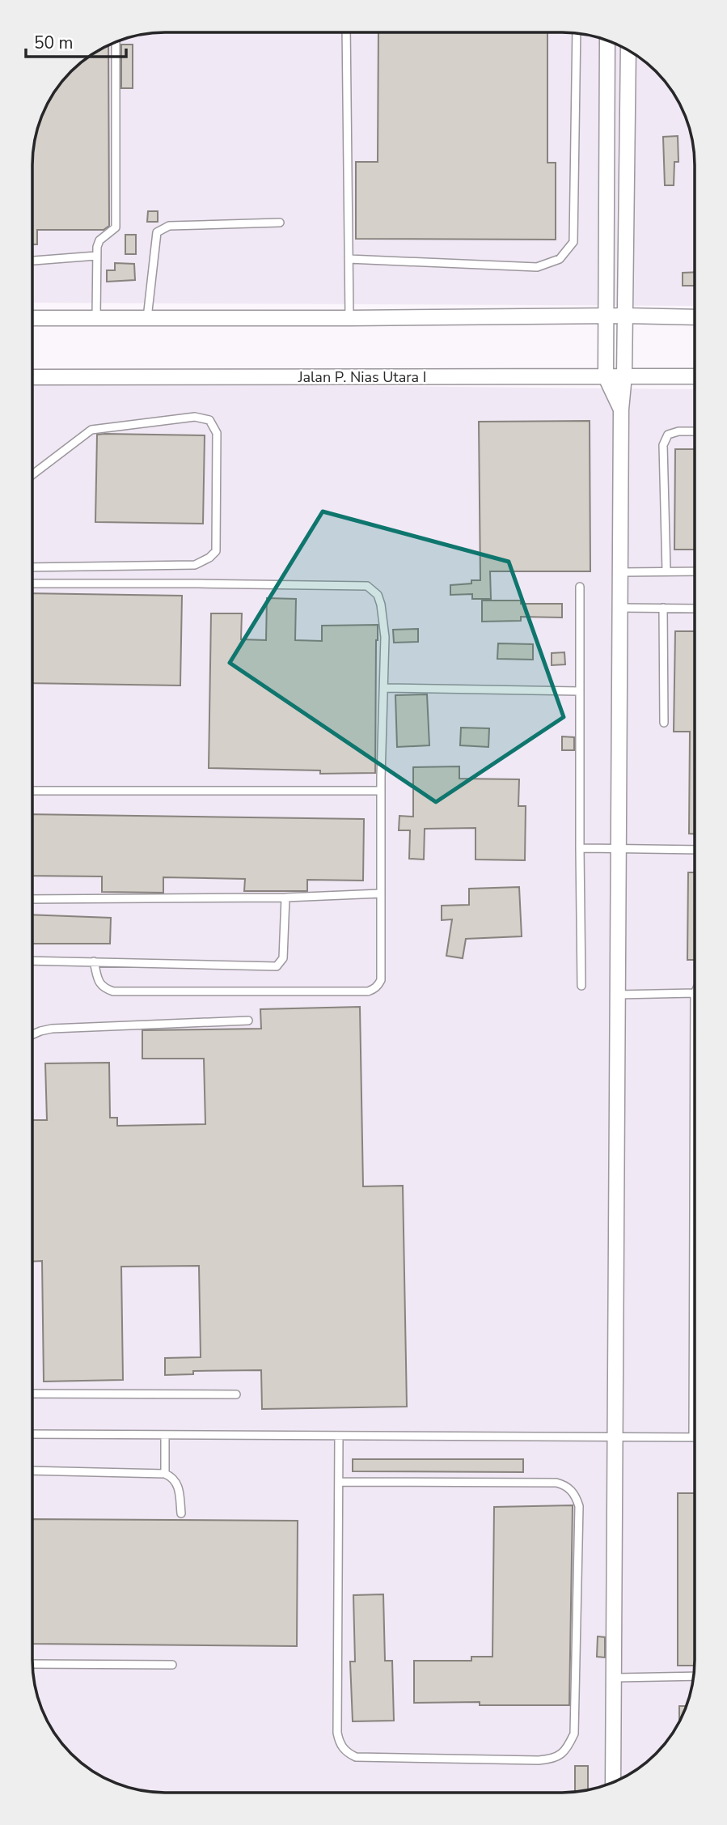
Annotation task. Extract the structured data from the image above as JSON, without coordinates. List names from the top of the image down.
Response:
{
  "streets": {
    "street": ["Jalan P. Nias Utara I"]
  },
  "scale_bar": "50 m"
}
